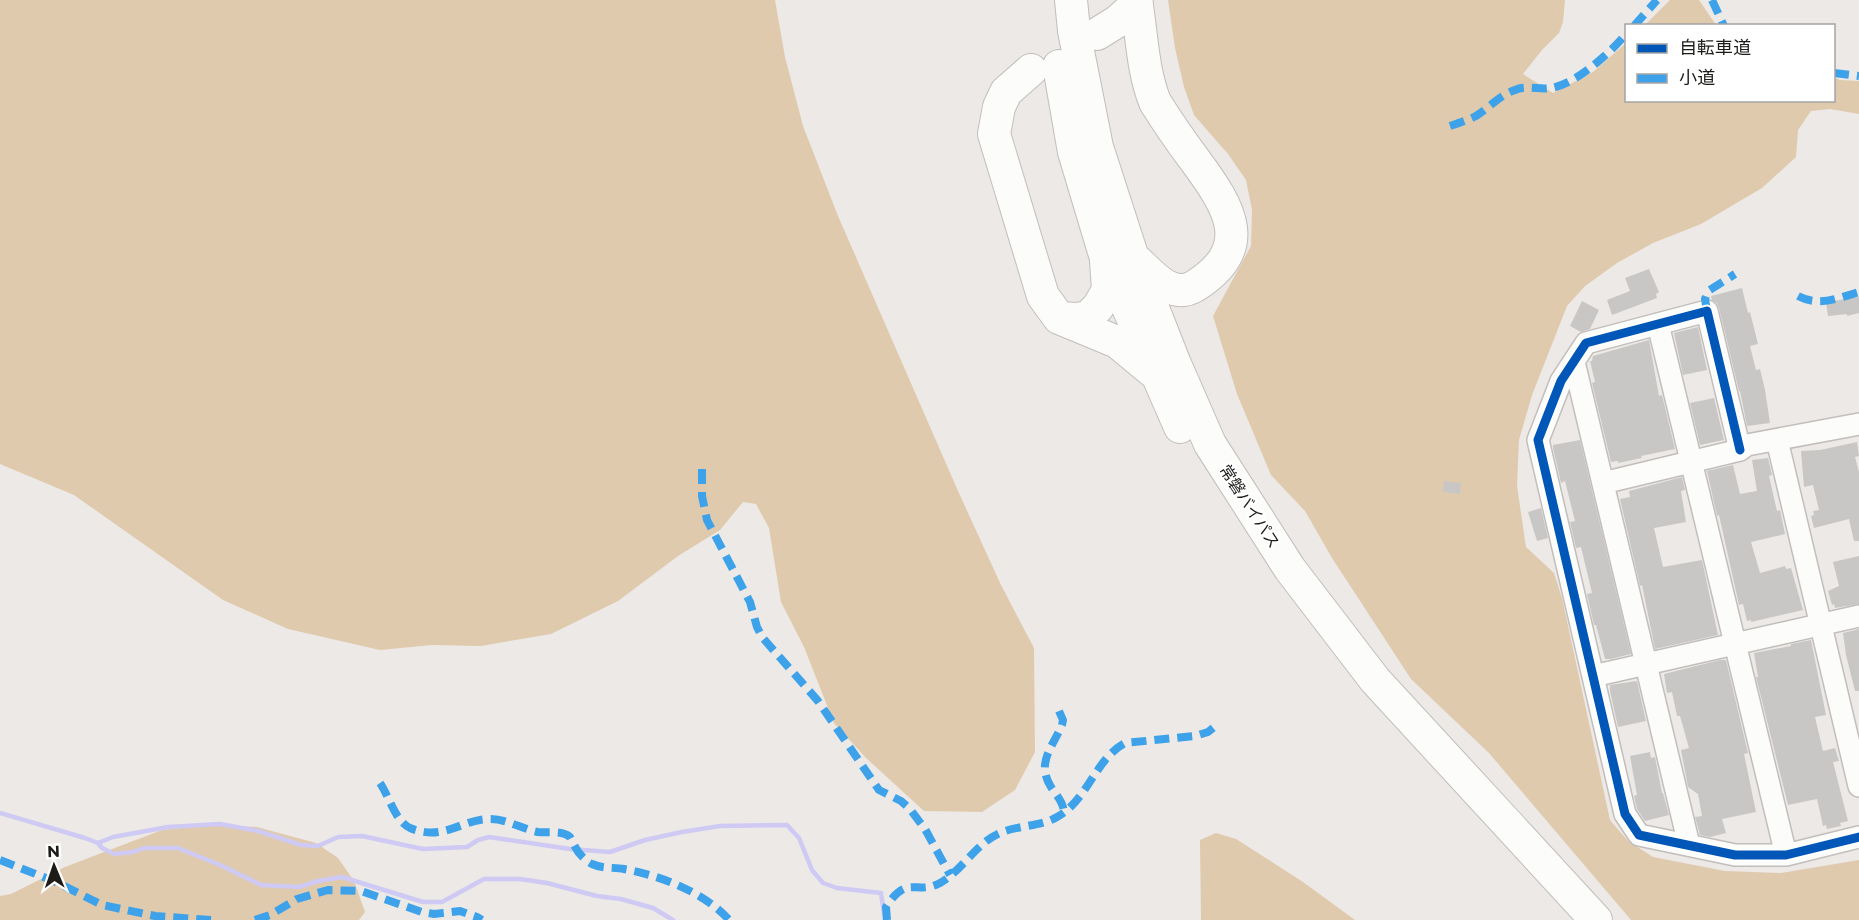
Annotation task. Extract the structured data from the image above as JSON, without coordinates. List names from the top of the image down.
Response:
{
  "streets": {
    "highway": ["常磐バイパス"]
  },
  "legend": ["自転車道", "小道"],
  "north": "top"
}
